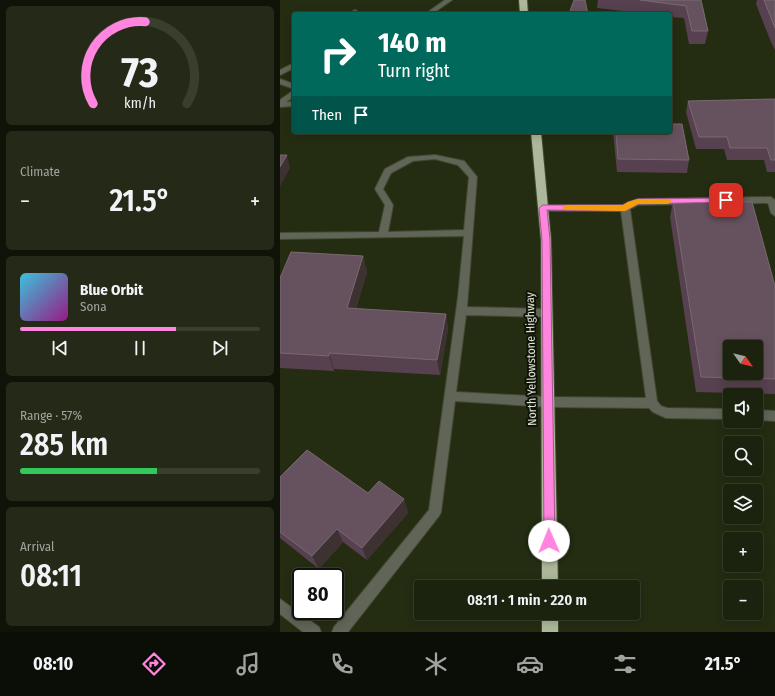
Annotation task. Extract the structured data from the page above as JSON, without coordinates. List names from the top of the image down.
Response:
{
  "streets": {
    "highway": ["North Yellowstone Highway"]
  },
  "north": "bottom right",
  "page": {
    "turn": ["140 m", "Turn right"],
    "then": "Then",
    "tile": [
      "Climate",
      ["Range · 57%", "285 km"],
      ["Arrival", "08:11"]
    ],
    "heat": ["−", "21.5°", "+"],
    "song": ["Blue Orbit", "Sona"],
    "map_buttons": ["+", "−"],
    "limit": "80",
    "trip": "08:11 · 1 min · 220 m",
    "tabs": ["08:10", "21.5°"],
    "gauge": ["73", "km/h"]
  }
}
